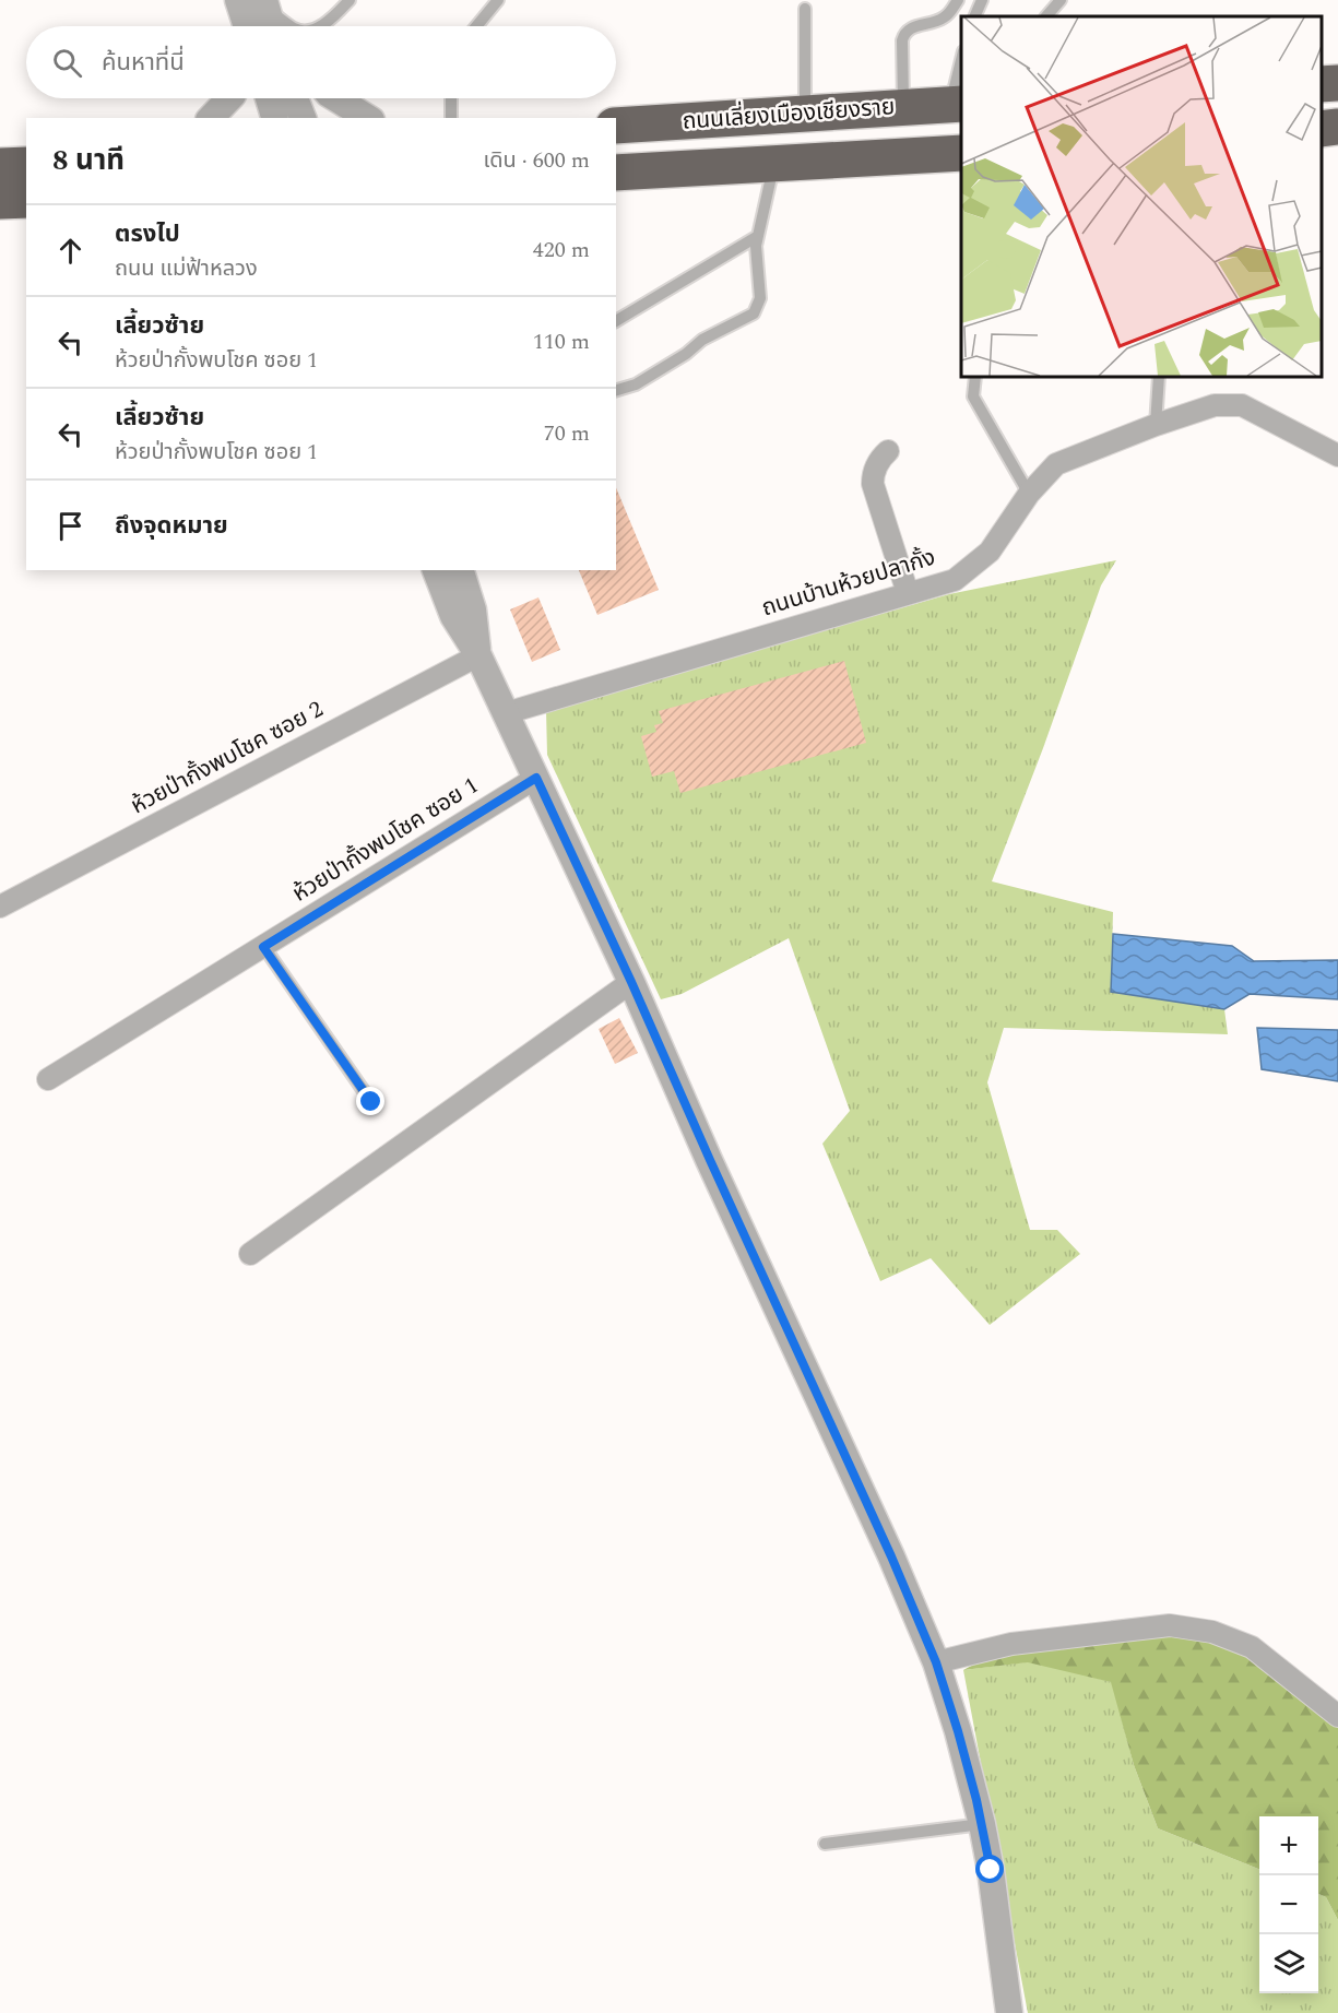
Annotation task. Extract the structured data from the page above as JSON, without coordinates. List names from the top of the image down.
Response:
{
  "streets": {
    "highway": ["ถนนเลี่ยงเมืองเชียงราย"],
    "street": ["ถนนบ้านห้วยปลากั้ง", "ห้วยป่ากั้งพบโชค ซอย 2", "ห้วยป่ากั้งพบโชค ซอย 1"]
  },
  "page": {
    "search": "ค้นหาที่นี่",
    "heading": ["8 นาที", "เดิน · 600 m"],
    "list": [
      ["ตรงไป", "ถนน แม่ฟ้าหลวง", "420 m"],
      ["เลี้ยวซ้าย", "ห้วยป่ากั้งพบโชค ซอย 1", "110 m"],
      ["เลี้ยวซ้าย", "ห้วยป่ากั้งพบโชค ซอย 1", "70 m"],
      "ถึงจุดหมาย"
    ],
    "map_buttons": ["+", "−"]
  }
}
